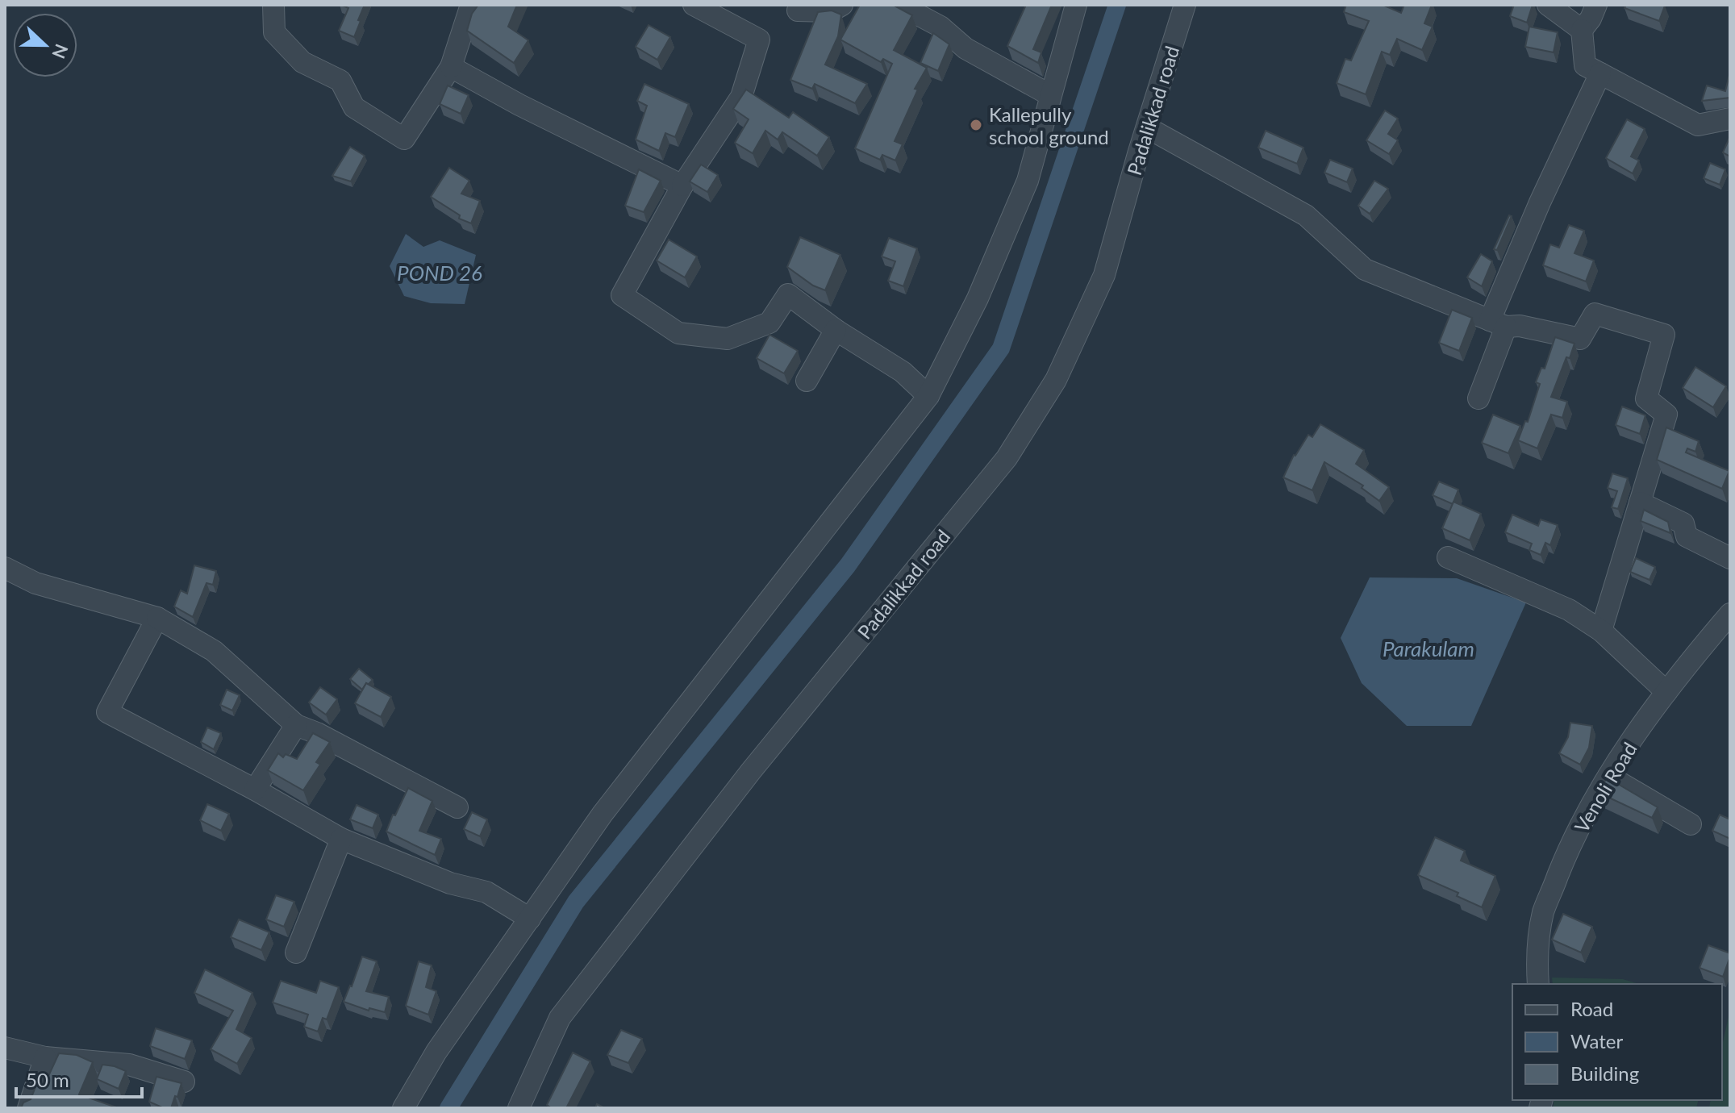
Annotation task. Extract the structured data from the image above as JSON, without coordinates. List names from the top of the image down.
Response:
{
  "streets": {
    "street": ["Padalikkad road", "Venoli Road"]
  },
  "water": ["POND 26", "Parakulam"],
  "places": ["Kallepully school ground"],
  "legend": ["Road", "Water", "Building"],
  "scale_bar": "50 m",
  "north": "right"
}
